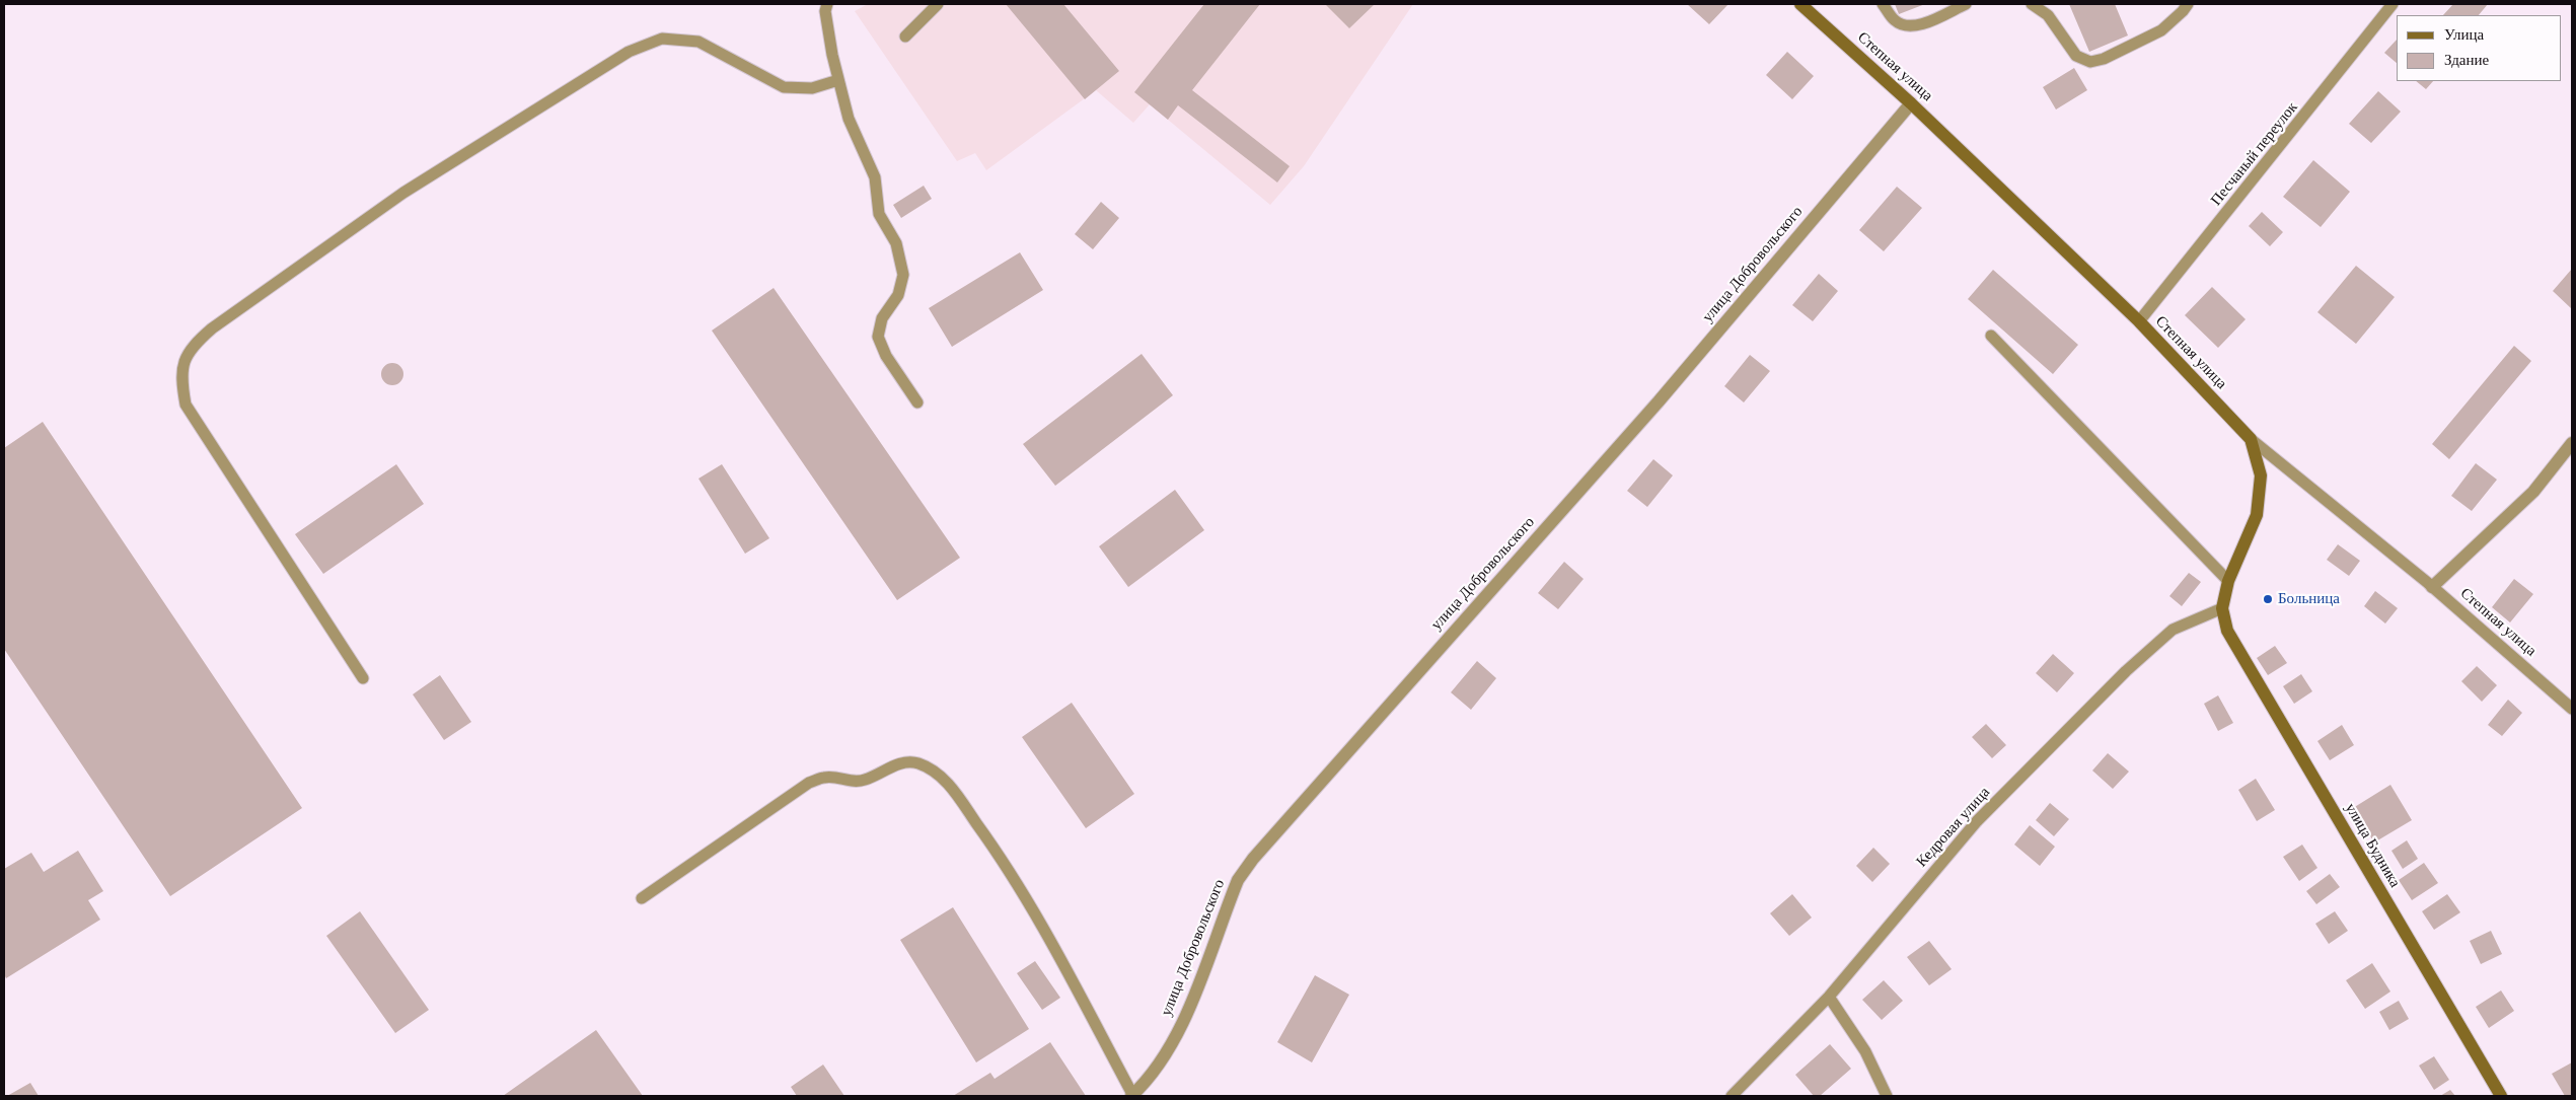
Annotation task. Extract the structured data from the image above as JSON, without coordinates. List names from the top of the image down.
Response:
{
  "streets": {
    "street": ["Степная улица", "улица Добровольского", "улица Будника"],
    "lane": ["Песчаный переулок", "Кедровая улица"]
  },
  "crossings": [
    ["Степная улица", "Песчаный переулок"],
    ["Степная улица", "улица Добровольского"],
    ["Кедровая улица", "улица Будника"]
  ],
  "places": ["Больница"],
  "legend": ["Улица", "Здание"]
}
